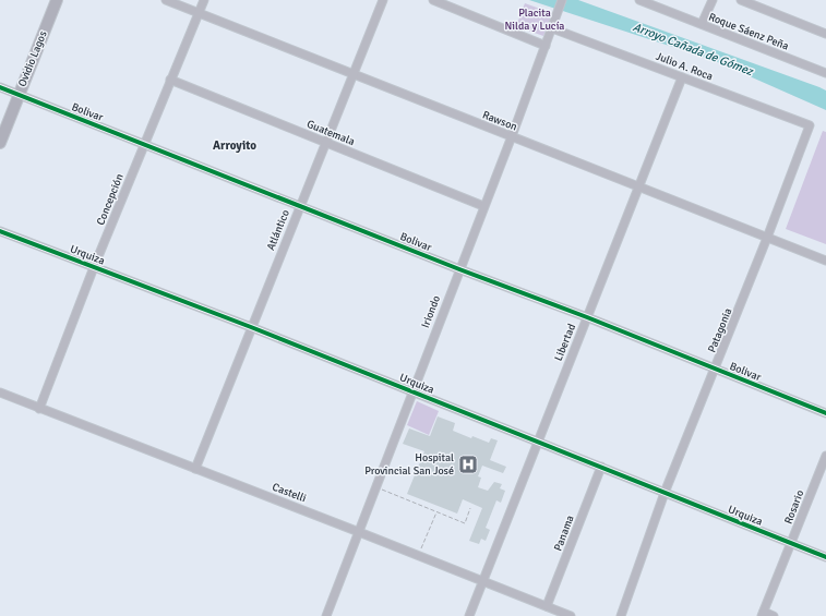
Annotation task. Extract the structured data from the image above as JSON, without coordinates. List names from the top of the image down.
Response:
{
  "streets": {
    "main road": ["Ovidio Lagos"],
    "street": [
      "Roque Sáenz Peña",
      "Julio A. Roca",
      "Bolivar",
      "Rawson",
      "Guatemala",
      "Concepción",
      "Atlántico",
      "Urquiza",
      "Iriondo",
      "Patagonia",
      "Libertad",
      "Castelli",
      "Rosario",
      "Panama"
    ]
  },
  "crossings": [
    ["Ovidio Lagos", "Bolivar"],
    ["Julio A. Roca", "Iriondo"],
    ["Julio A. Roca", "Patagonia"],
    ["Julio A. Roca", "Libertad"],
    ["Bolivar", "Concepción"],
    ["Bolivar", "Atlántico"],
    ["Bolivar", "Iriondo"],
    ["Bolivar", "Patagonia"],
    ["Bolivar", "Libertad"],
    ["Rawson", "Concepción"],
    ["Rawson", "Atlántico"],
    ["Rawson", "Iriondo"],
    ["Rawson", "Patagonia"],
    ["Rawson", "Libertad"],
    ["Guatemala", "Concepción"],
    ["Guatemala", "Atlántico"],
    ["Guatemala", "Iriondo"],
    ["Concepción", "Urquiza"],
    ["Concepción", "Castelli"],
    ["Atlántico", "Urquiza"],
    ["Atlántico", "Castelli"],
    ["Urquiza", "Iriondo"],
    ["Urquiza", "Patagonia"],
    ["Urquiza", "Libertad"],
    ["Urquiza", "Rosario"],
    ["Urquiza", "Panama"],
    ["Iriondo", "Castelli"],
    ["Libertad", "Castelli"],
    ["Castelli", "Panama"]
  ],
  "districts": ["Arroyito"],
  "water": ["Arroyo Cañada de Gómez"],
  "parks": ["Placita Nilda y Lucía"],
  "places": {
    "hospital": ["Hospital Provincial San José"]
  }
}
